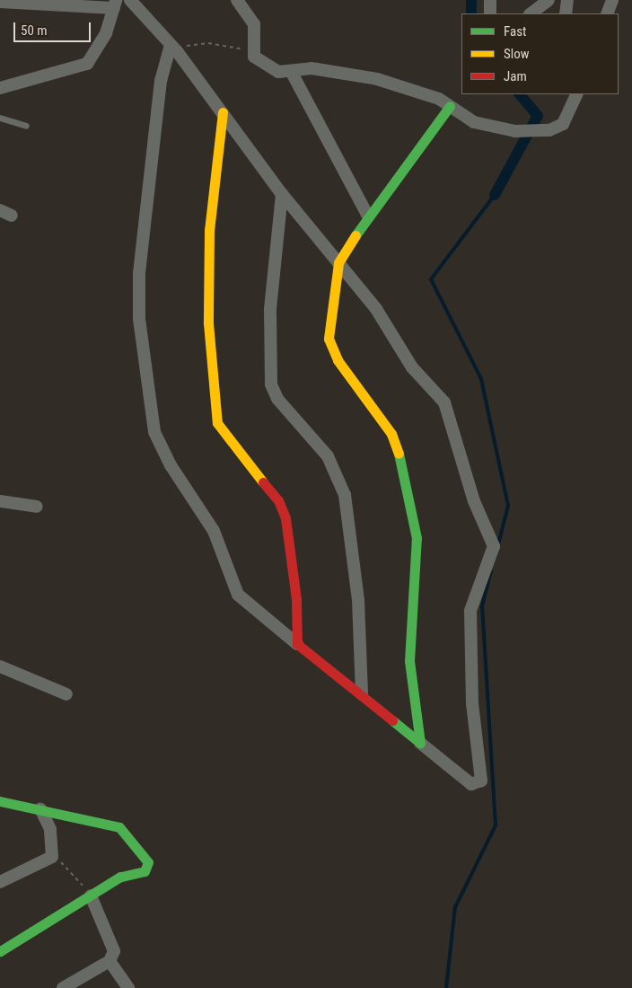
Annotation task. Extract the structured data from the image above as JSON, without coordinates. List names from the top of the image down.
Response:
{
  "legend": ["Fast", "Slow", "Jam"],
  "scale_bar": "50 m"
}
